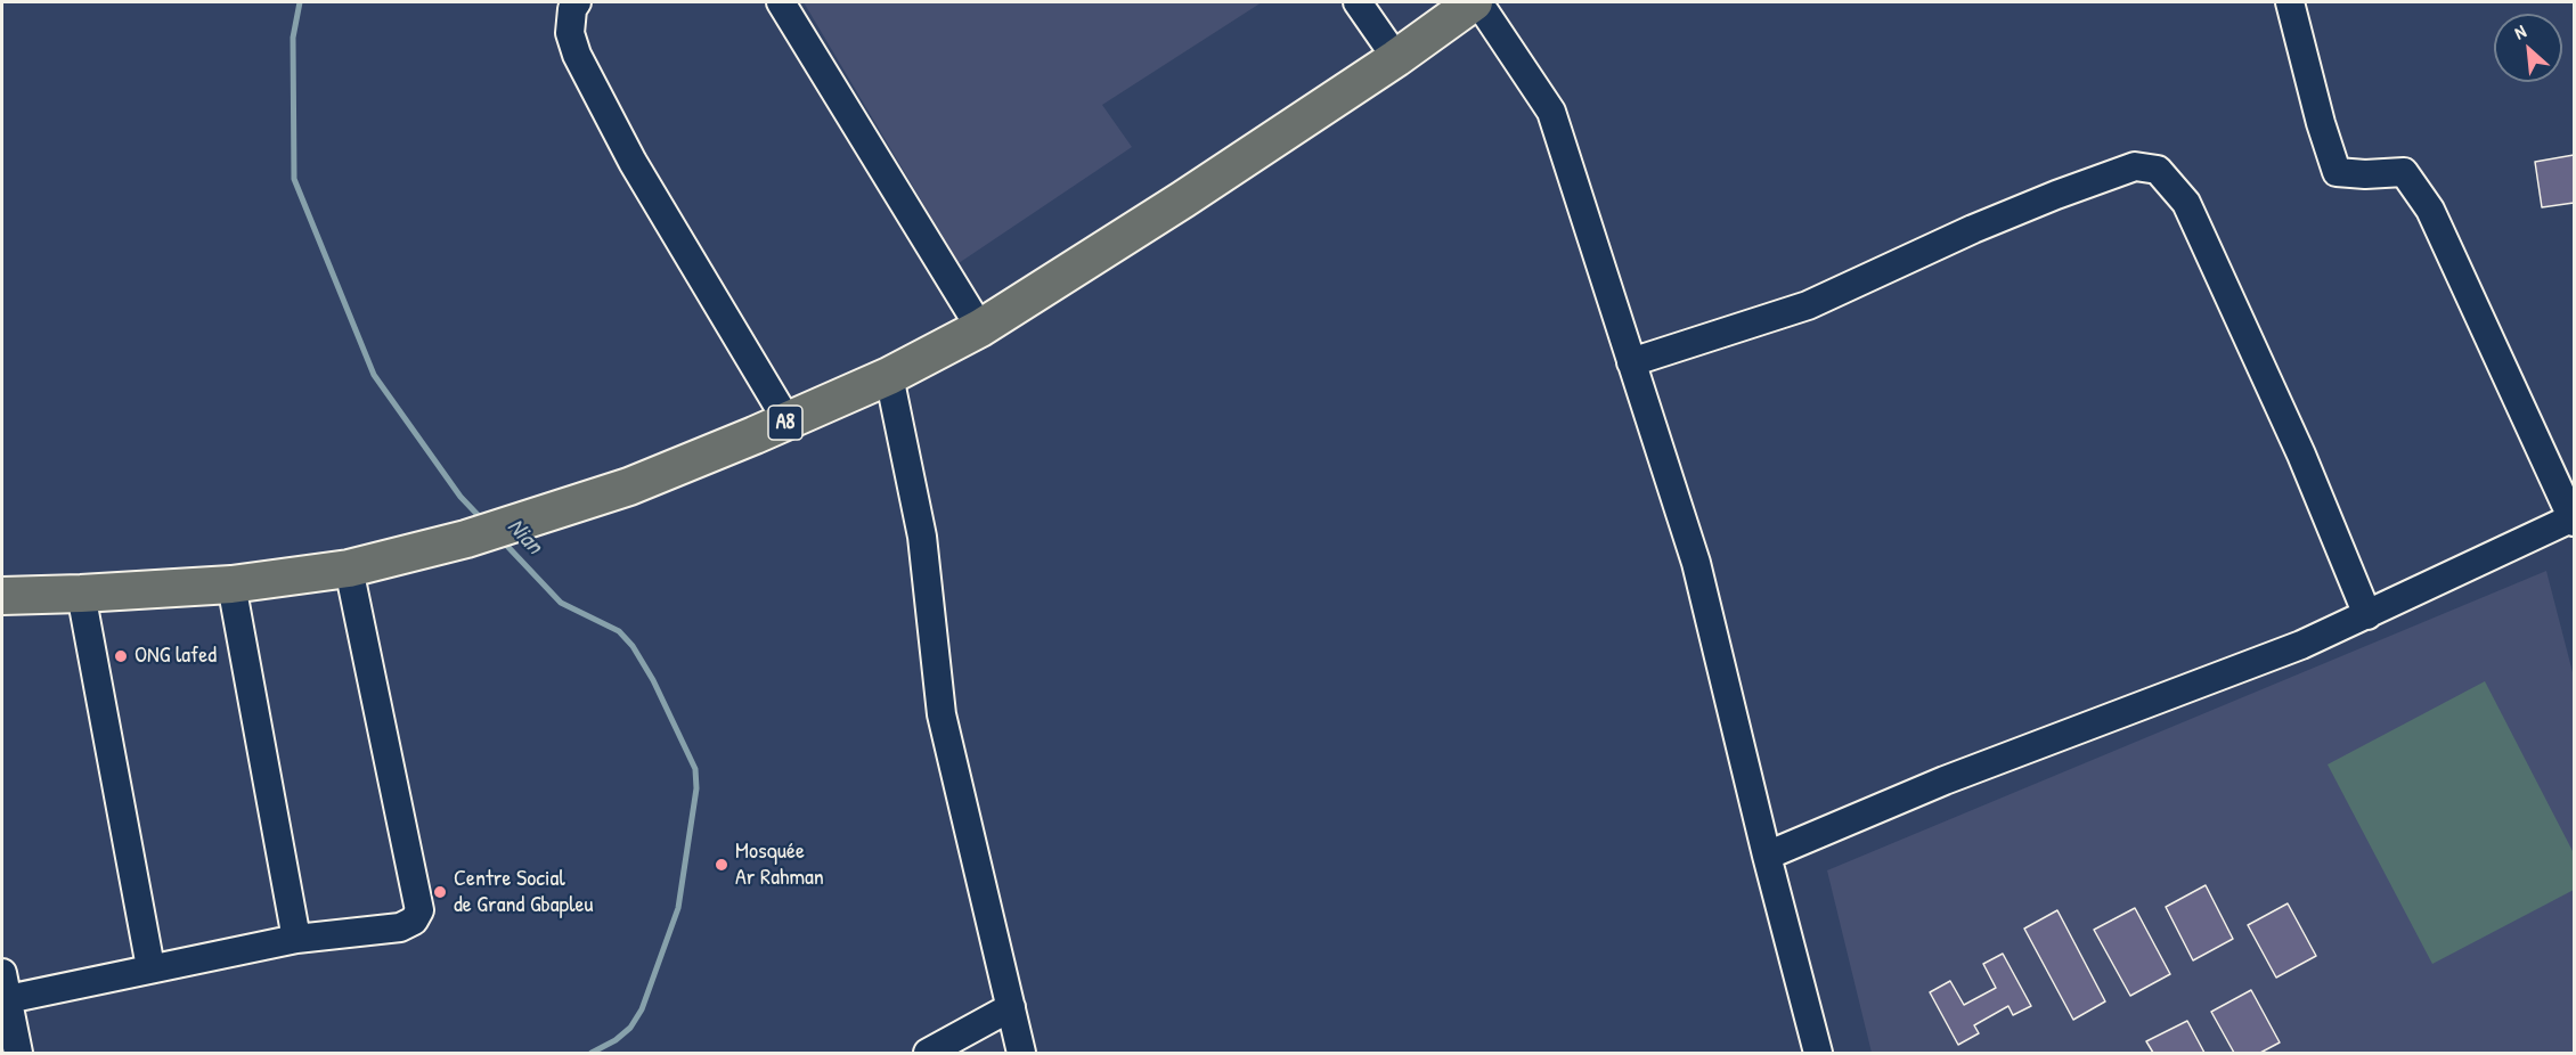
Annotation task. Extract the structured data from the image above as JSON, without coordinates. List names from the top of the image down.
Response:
{
  "streets": {
    "main road": ["A8"]
  },
  "water": ["Nian"],
  "places": ["ONG lafed", "Mosquée Ar Rahman", "Centre Social de Grand Gbapleu"],
  "north": "top left"
}
